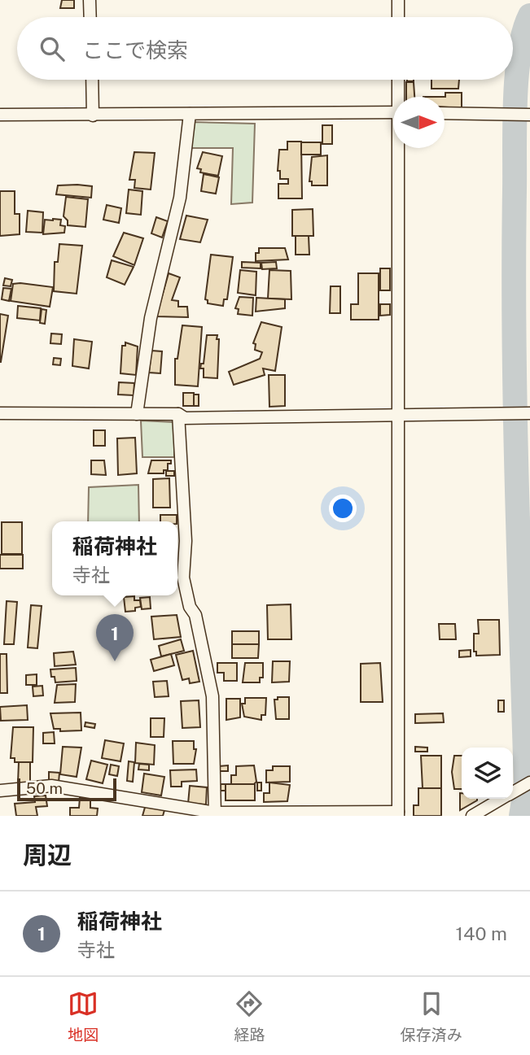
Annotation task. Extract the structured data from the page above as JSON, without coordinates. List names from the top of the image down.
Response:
{
  "scale_bar": "50 m",
  "north": "right",
  "page": {
    "search": "ここで検索",
    "popup": ["稲荷神社", "寺社"],
    "pins": "1",
    "scale": "50 m",
    "heading": "周辺",
    "list": [
      {
        "mark": "1",
        "name": "稲荷神社",
        "note": "寺社",
        "value": "140 m"
      }
    ],
    "nav": ["地図", "経路", "保存済み"]
  }
}
